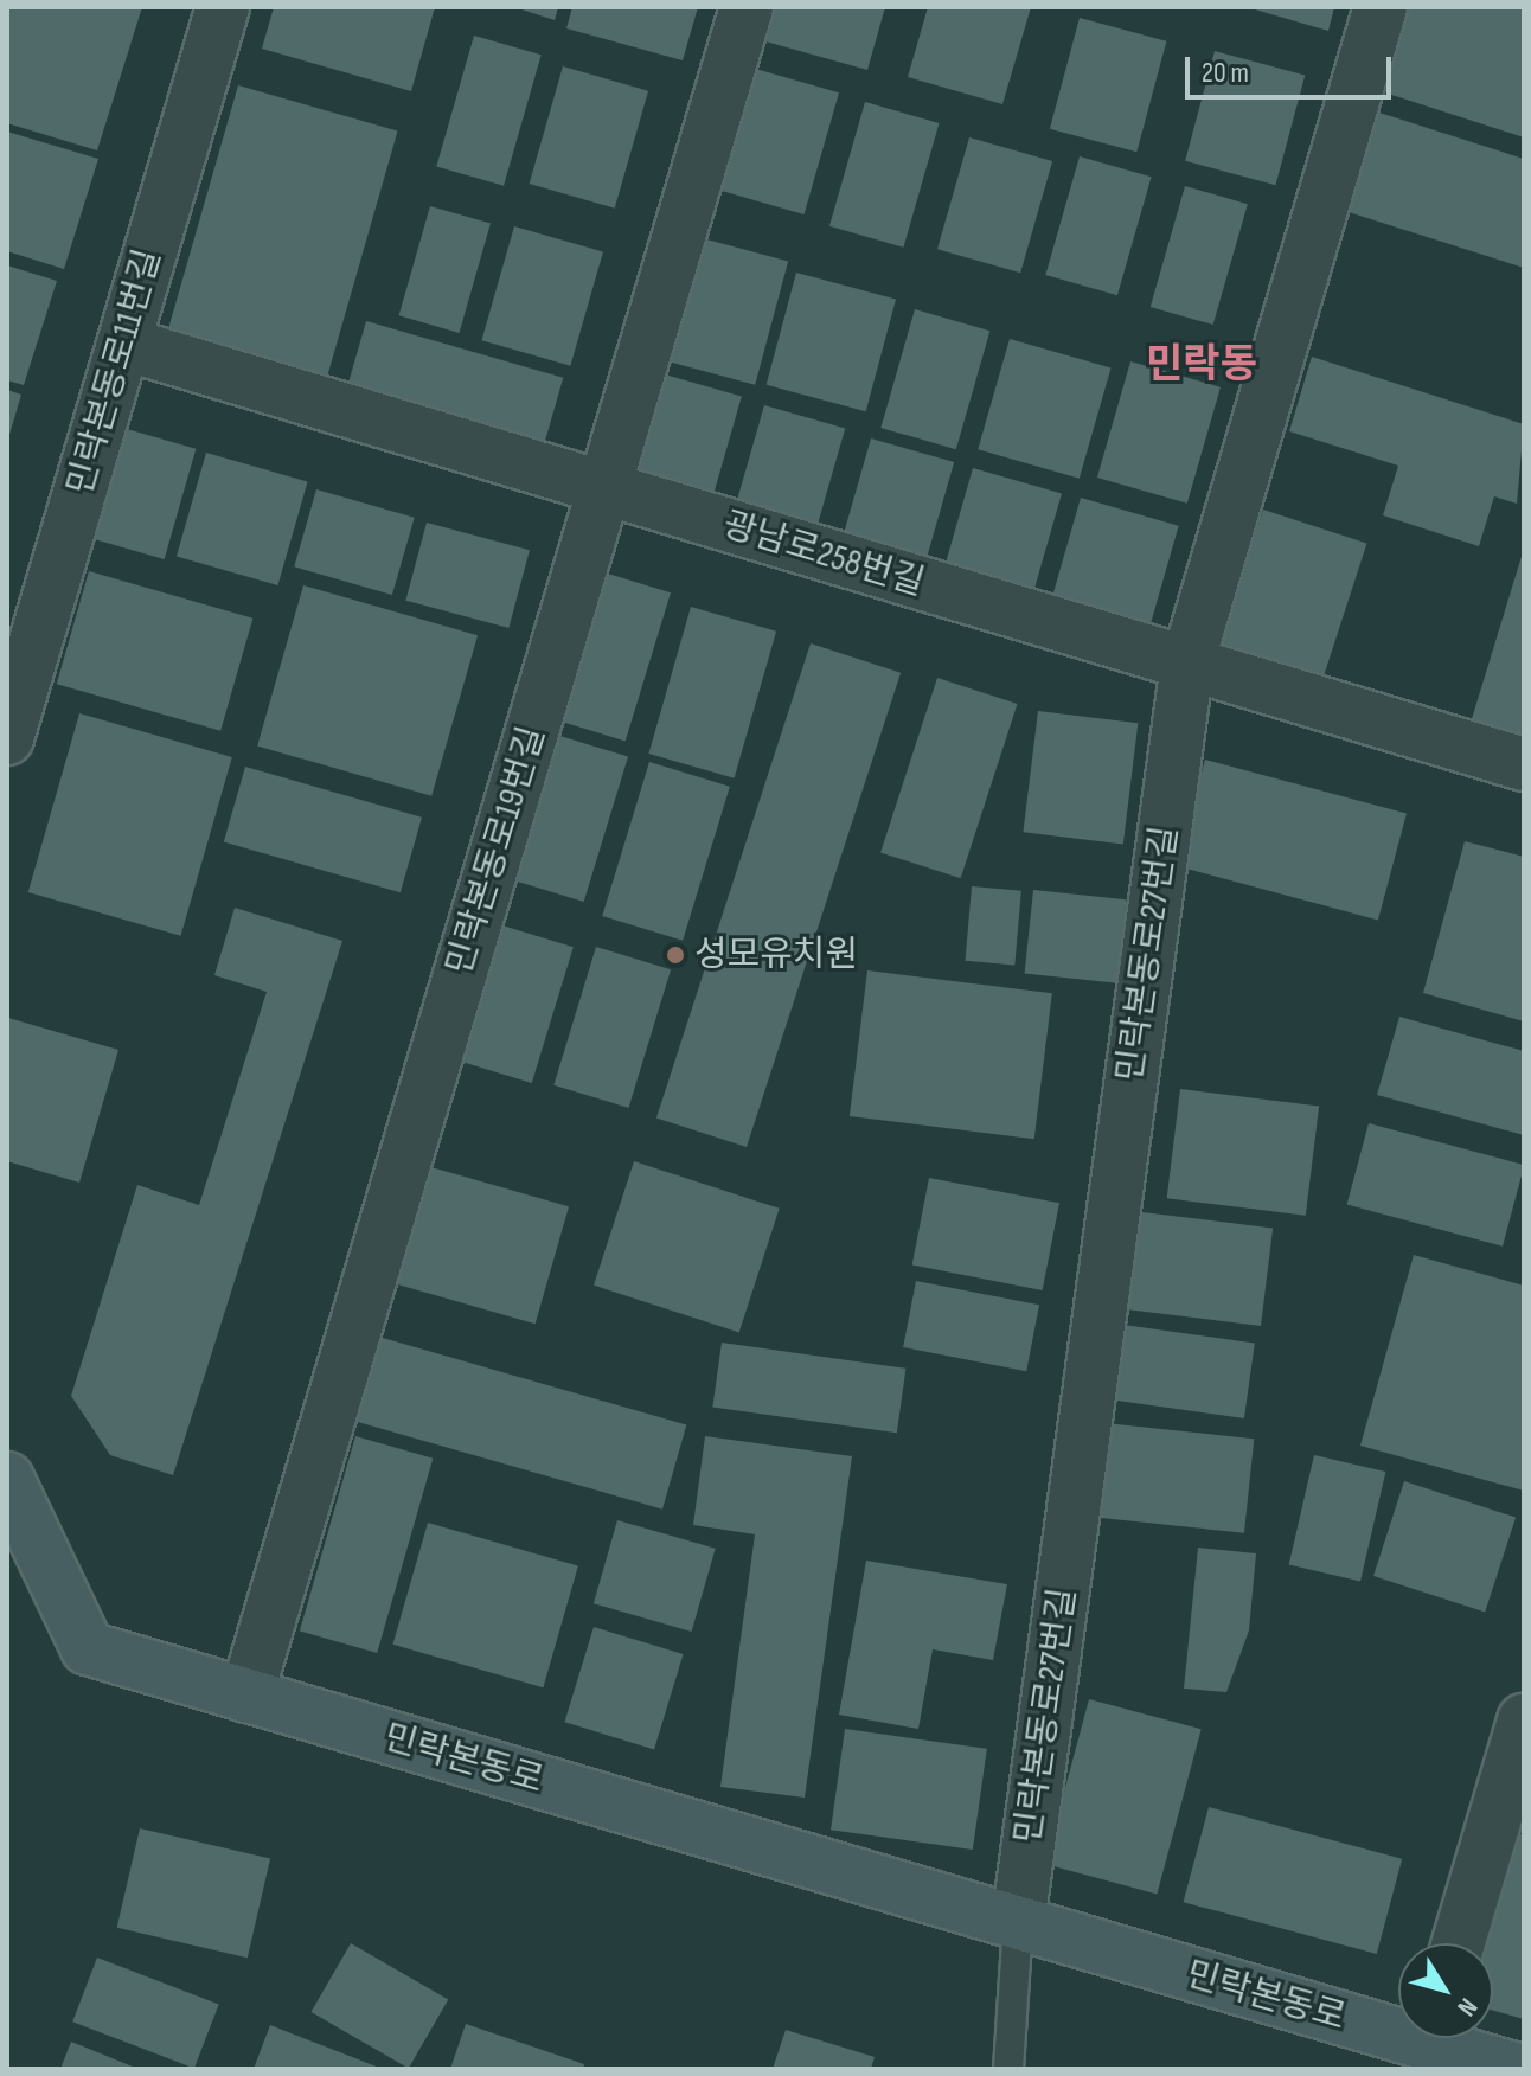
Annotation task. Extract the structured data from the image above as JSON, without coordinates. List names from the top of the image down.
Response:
{
  "streets": {
    "main road": ["민락본동로"],
    "street": [
      "민락본동로11번길",
      "광남로258번길",
      "민락본동로19번길",
      "민락본동로27번길"
    ]
  },
  "crossings": [
    ["민락본동로11번길", "광남로258번길"],
    ["광남로258번길", "민락본동로19번길"],
    ["광남로258번길", "민락본동로27번길"],
    ["민락본동로19번길", "민락본동로"],
    ["민락본동로27번길", "민락본동로"]
  ],
  "districts": ["민락동"],
  "places": ["성모유치원"],
  "scale_bar": "20 m",
  "north": "bottom right"
}
